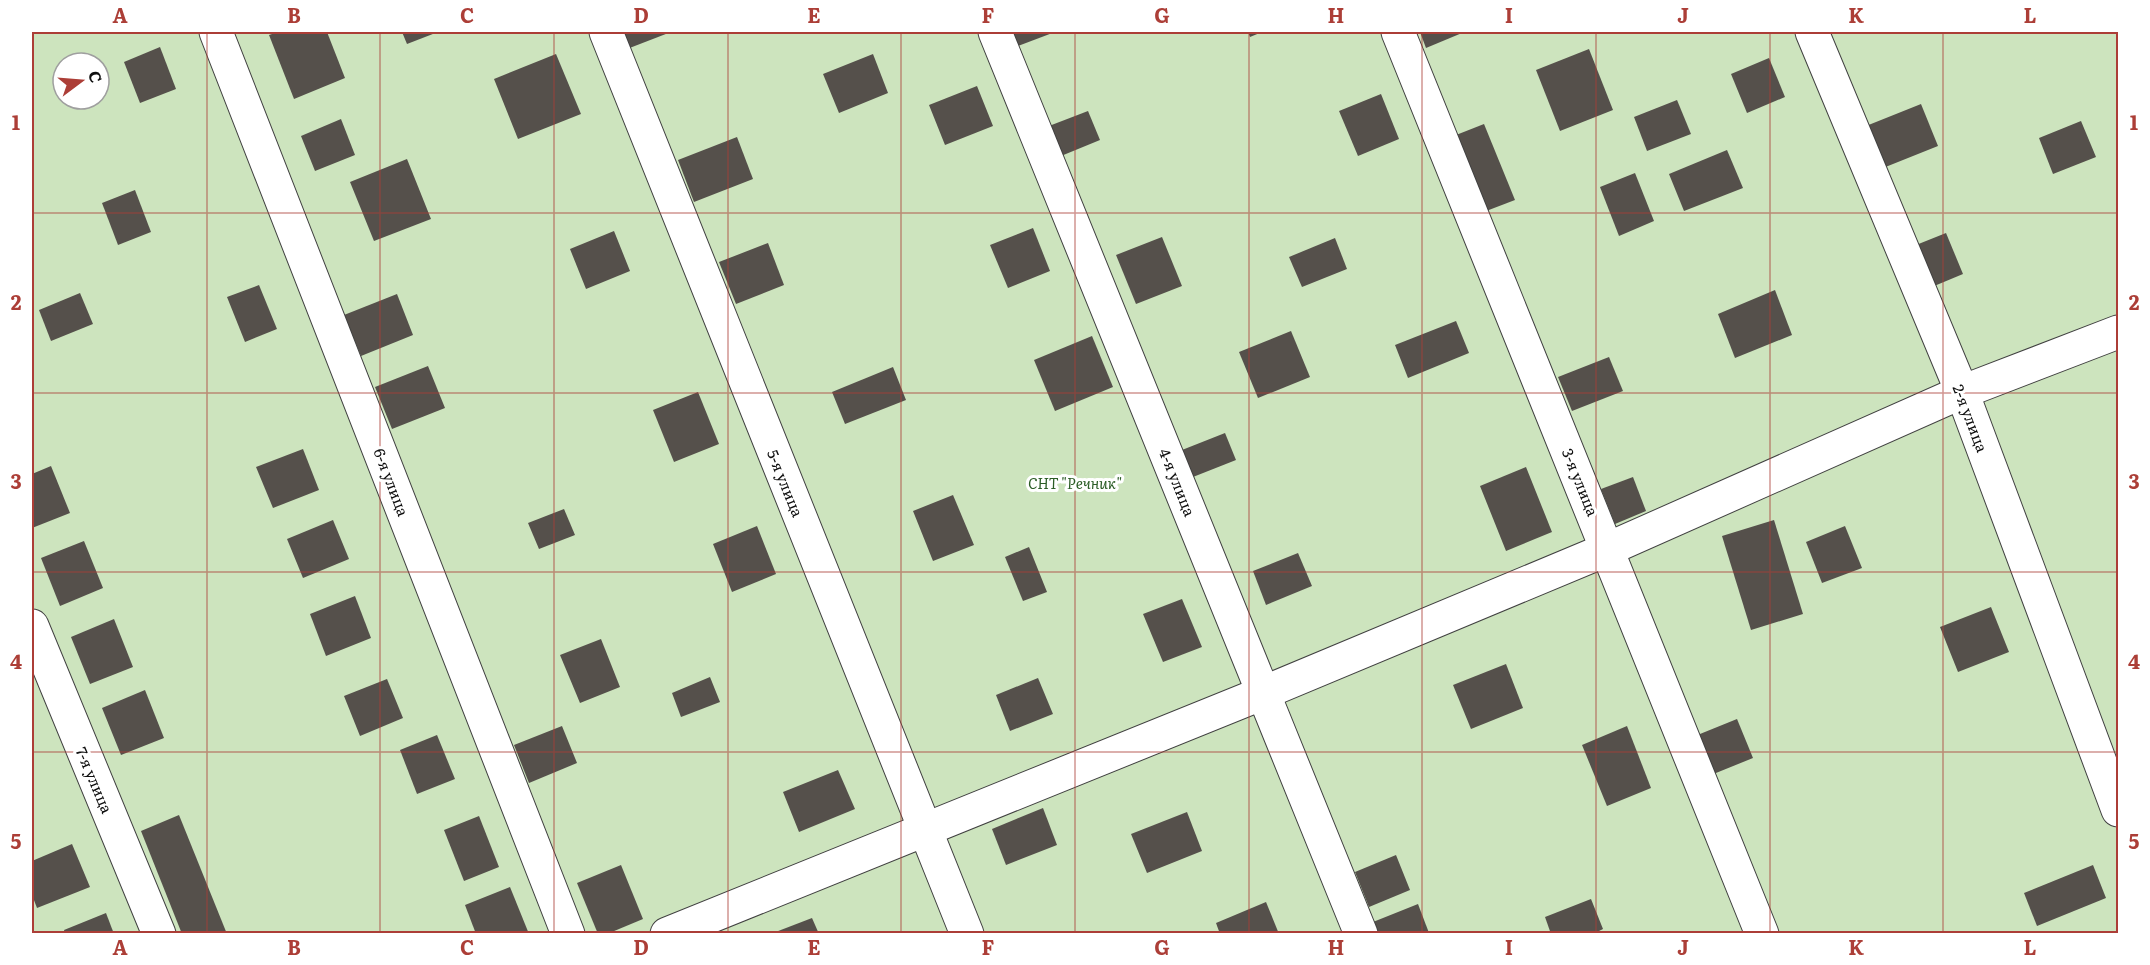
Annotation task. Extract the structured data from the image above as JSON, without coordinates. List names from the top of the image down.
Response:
{
  "streets": {
    "street": [
      "2-я улица",
      "6-я улица",
      "4-я улица",
      "3-я улица",
      "5-я улица",
      "7-я улица"
    ]
  },
  "parks": ["СНТ \"Речник\""],
  "north": "right",
  "grid": {
    "columns": [
      "A",
      "B",
      "C",
      "D",
      "E",
      "F",
      "G",
      "H",
      "I",
      "J",
      "K",
      "L"
    ],
    "rows": [
      "1",
      "2",
      "3",
      "4",
      "5"
    ]
  }
}
